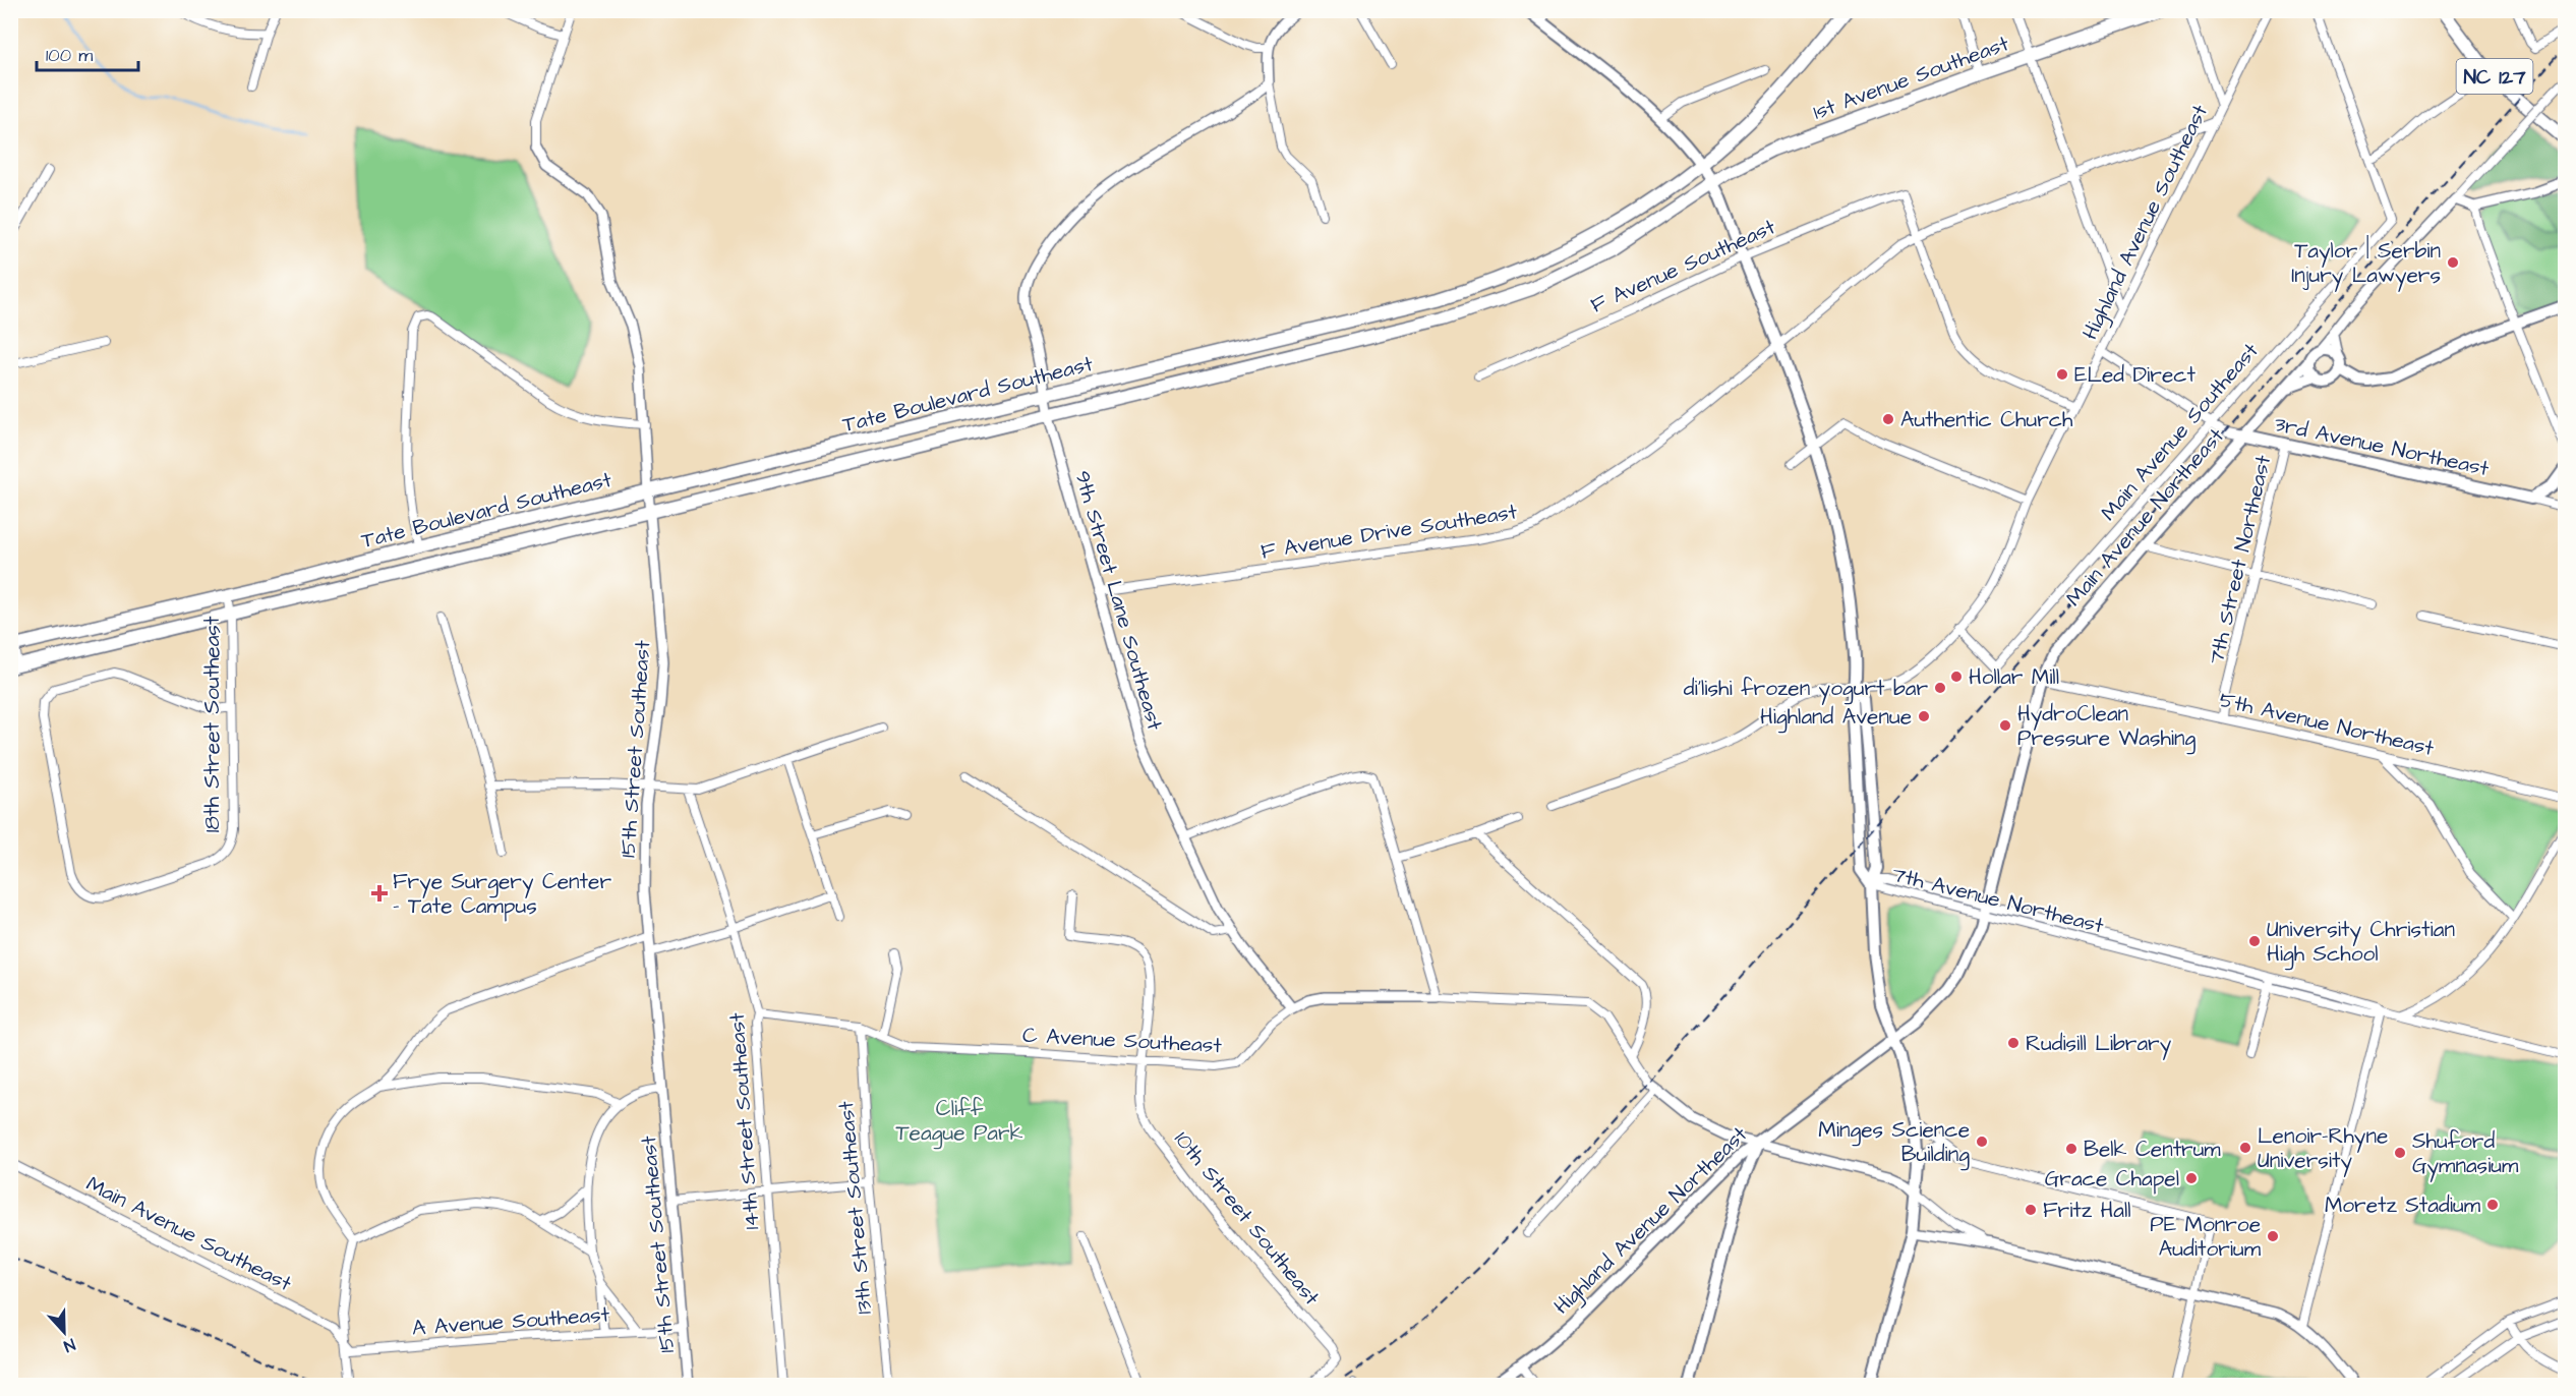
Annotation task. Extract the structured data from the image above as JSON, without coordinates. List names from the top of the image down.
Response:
{
  "streets": {
    "main road": [
      "NC 127",
      "1st Avenue Southeast",
      "Tate Boulevard Southeast",
      "3rd Avenue Northeast",
      "Main Avenue Northeast",
      "Highland Avenue Northeast"
    ],
    "street": [
      "Highland Avenue Southeast",
      "F Avenue Southeast",
      "Main Avenue Southeast",
      "F Avenue Drive Southeast",
      "7th Street Northeast",
      "9th Street Lane Southeast",
      "5th Avenue Northeast",
      "18th Street Southeast",
      "15th Street Southeast",
      "7th Avenue Northeast",
      "C Avenue Southeast",
      "14th Street Southeast",
      "13th Street Southeast",
      "10th Street Southeast",
      "A Avenue Southeast"
    ]
  },
  "crossings": [
    ["1st Avenue Southeast", "Tate Boulevard Southeast"],
    ["Highland Avenue Southeast", "Main Avenue Southeast"],
    ["F Avenue Southeast", "F Avenue Drive Southeast"],
    ["Tate Boulevard Southeast", "9th Street Lane Southeast"],
    ["Tate Boulevard Southeast", "18th Street Southeast"],
    ["Tate Boulevard Southeast", "15th Street Southeast"],
    ["Main Avenue Southeast", "3rd Avenue Northeast"],
    ["Main Avenue Southeast", "A Avenue Southeast"],
    ["3rd Avenue Northeast", "Main Avenue Northeast"],
    ["3rd Avenue Northeast", "7th Street Northeast"],
    ["Main Avenue Northeast", "5th Avenue Northeast"],
    ["Main Avenue Northeast", "7th Avenue Northeast"],
    ["Main Avenue Northeast", "Highland Avenue Northeast"],
    ["F Avenue Drive Southeast", "9th Street Lane Southeast"],
    ["7th Street Northeast", "5th Avenue Northeast"],
    ["9th Street Lane Southeast", "C Avenue Southeast"],
    ["15th Street Southeast", "A Avenue Southeast"],
    ["7th Avenue Northeast", "Highland Avenue Northeast"],
    ["C Avenue Southeast", "14th Street Southeast"],
    ["C Avenue Southeast", "13th Street Southeast"],
    ["C Avenue Southeast", "10th Street Southeast"]
  ],
  "parks": ["Cliff Teague Park"],
  "places": {
    "other": [
      "Taylor | Serbin Injury Lawyers",
      "ELed Direct",
      "Authentic Church",
      "Hollar Mill",
      "di'lishi frozen yogurt bar",
      "Highland Avenue",
      "HydroClean Pressure Washing",
      "University Christian High School",
      "Rudisill Library",
      "Minges Science Building",
      "Lenoir-Rhyne University",
      "Belk Centrum",
      "Shuford Gymnasium",
      "Grace Chapel",
      "Moretz Stadium",
      "Fritz Hall",
      "PE Monroe Auditorium"
    ],
    "health": ["Frye Surgery Center - Tate Campus"]
  },
  "scale_bar": "100 m",
  "north": "bottom"
}
